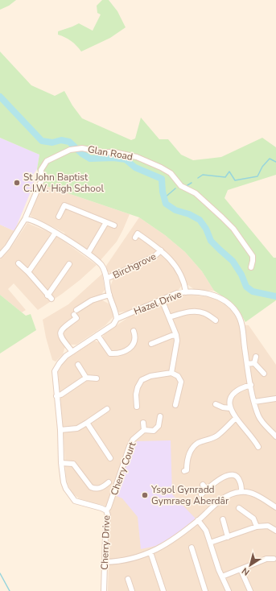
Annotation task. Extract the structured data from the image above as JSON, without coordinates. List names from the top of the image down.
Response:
{
  "streets": {
    "street": [
      "Glan Road",
      "Birchgrove",
      "Hazel Drive",
      "Cherry Court",
      "Cherry Drive"
    ]
  },
  "crossings": [
    ["Birchgrove", "Hazel Drive"],
    ["Hazel Drive", "Cherry Drive"],
    ["Cherry Court", "Cherry Drive"]
  ],
  "places": ["St John Baptist C.I.W. High School", "Ysgol Gynradd Gymraeg Aberdâr"],
  "north": "bottom left"
}
